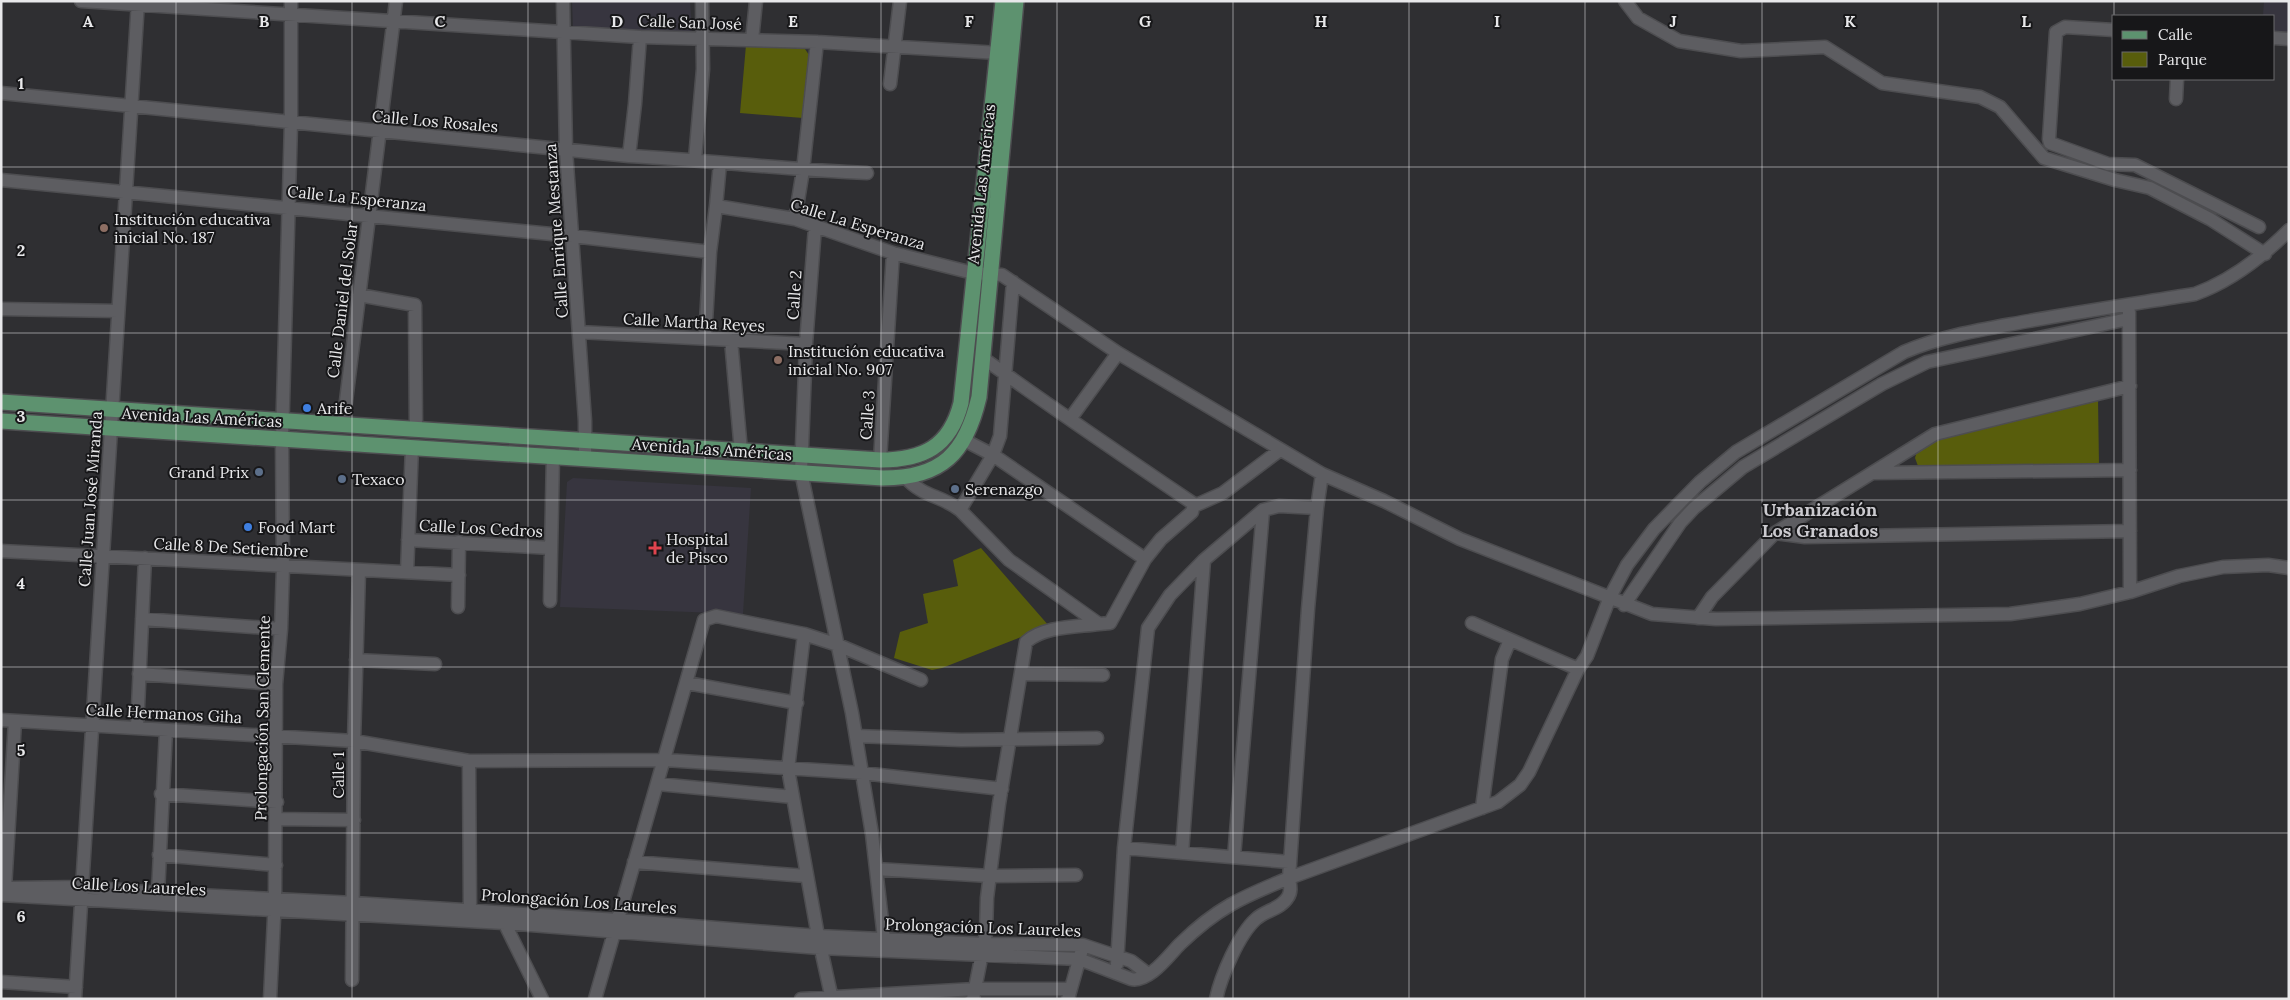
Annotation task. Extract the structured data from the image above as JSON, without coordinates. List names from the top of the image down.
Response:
{
  "streets": {
    "main road": ["Avenida Las Américas"],
    "street": [
      "Calle San José",
      "Calle Los Rosales",
      "Calle La Esperanza",
      "Calle Enrique Mestanza",
      "Calle 2",
      "Calle Daniel del Solar",
      "Calle Martha Reyes",
      "Calle 3",
      "Calle Juan José Miranda",
      "Calle Los Cedros",
      "Calle 8 De Setiembre",
      "Calle Hermanos Giha",
      "Prolongación San Clemente",
      "Calle 1",
      "Calle Los Laureles",
      "Prolongación Los Laureles"
    ]
  },
  "crossings": [
    ["Calle San José", "Avenida Las Américas"],
    ["Calle San José", "Calle Enrique Mestanza"],
    ["Calle San José", "Calle Daniel del Solar"],
    ["Calle San José", "Calle Juan José Miranda"],
    ["Calle San José", "Prolongación San Clemente"],
    ["Calle Los Rosales", "Calle Enrique Mestanza"],
    ["Calle Los Rosales", "Calle Daniel del Solar"],
    ["Calle Los Rosales", "Calle Juan José Miranda"],
    ["Calle Los Rosales", "Prolongación San Clemente"],
    ["Avenida Las Américas", "Calle La Esperanza"],
    ["Avenida Las Américas", "Calle Enrique Mestanza"],
    ["Avenida Las Américas", "Calle 2"],
    ["Avenida Las Américas", "Calle Daniel del Solar"],
    ["Avenida Las Américas", "Calle 3"],
    ["Avenida Las Américas", "Calle Juan José Miranda"],
    ["Avenida Las Américas", "Prolongación San Clemente"],
    ["Calle La Esperanza", "Calle Enrique Mestanza"],
    ["Calle La Esperanza", "Calle 2"],
    ["Calle La Esperanza", "Calle Daniel del Solar"],
    ["Calle La Esperanza", "Calle 3"],
    ["Calle La Esperanza", "Calle Juan José Miranda"],
    ["Calle La Esperanza", "Prolongación San Clemente"],
    ["Calle Enrique Mestanza", "Calle Martha Reyes"],
    ["Calle 2", "Calle Martha Reyes"],
    ["Calle 2", "Calle Hermanos Giha"],
    ["Calle 2", "Prolongación Los Laureles"],
    ["Calle Juan José Miranda", "Calle 8 De Setiembre"],
    ["Calle Juan José Miranda", "Calle Hermanos Giha"],
    ["Calle Juan José Miranda", "Calle Los Laureles"],
    ["Calle Juan José Miranda", "Prolongación Los Laureles"],
    ["Calle 8 De Setiembre", "Prolongación San Clemente"],
    ["Calle 8 De Setiembre", "Calle 1"],
    ["Calle Hermanos Giha", "Prolongación San Clemente"],
    ["Calle Hermanos Giha", "Calle 1"],
    ["Prolongación San Clemente", "Calle Los Laureles"],
    ["Prolongación San Clemente", "Prolongación Los Laureles"],
    ["Calle 1", "Prolongación Los Laureles"],
    ["Calle Los Laureles", "Prolongación Los Laureles"]
  ],
  "districts": ["Urbanización Los Granados"],
  "places": {
    "other": [
      "Institución educativa inicial No. 187",
      "Institución educativa inicial No. 907",
      "Arife",
      "Grand Prix",
      "Texaco",
      "Serenazgo",
      "Food Mart"
    ],
    "health": ["Hospital de Pisco"]
  },
  "legend": ["Calle", "Parque"],
  "grid": {
    "columns": [
      "A",
      "B",
      "C",
      "D",
      "E",
      "F",
      "G",
      "H",
      "I",
      "J",
      "K",
      "L"
    ],
    "rows": [
      "1",
      "2",
      "3",
      "4",
      "5",
      "6"
    ]
  }
}
